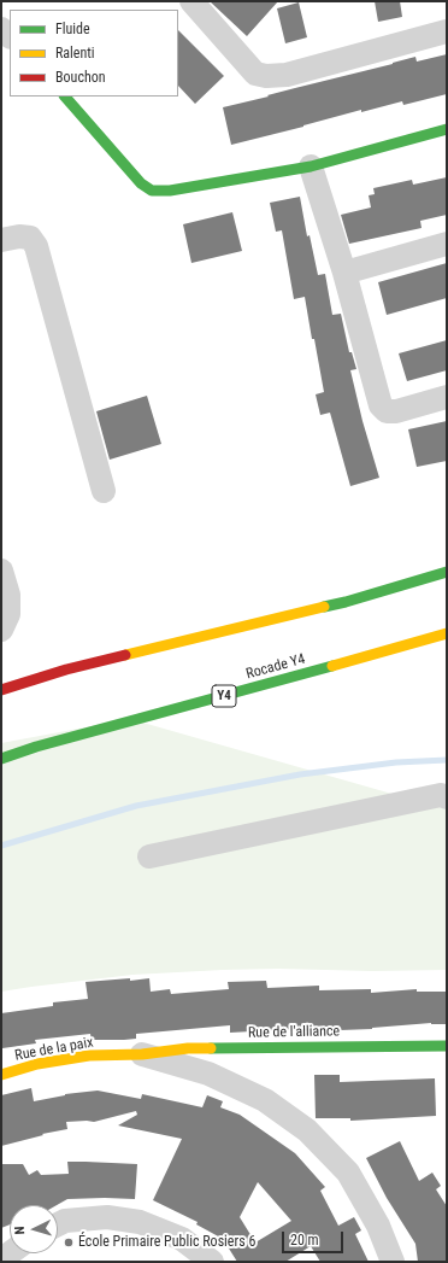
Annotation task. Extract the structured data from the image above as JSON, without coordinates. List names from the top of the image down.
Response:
{
  "streets": {
    "main road": [
      "Rocade Y4",
      "Y4",
      "Rue de l'alliance",
      "Rue de la paix"
    ]
  },
  "crossings": [
    ["Rue de l'alliance", "Rue de la paix"]
  ],
  "places": ["École Primaire Public Rosiers 6"],
  "legend": ["Fluide", "Ralenti", "Bouchon"],
  "scale_bar": "20 m",
  "north": "left"
}
